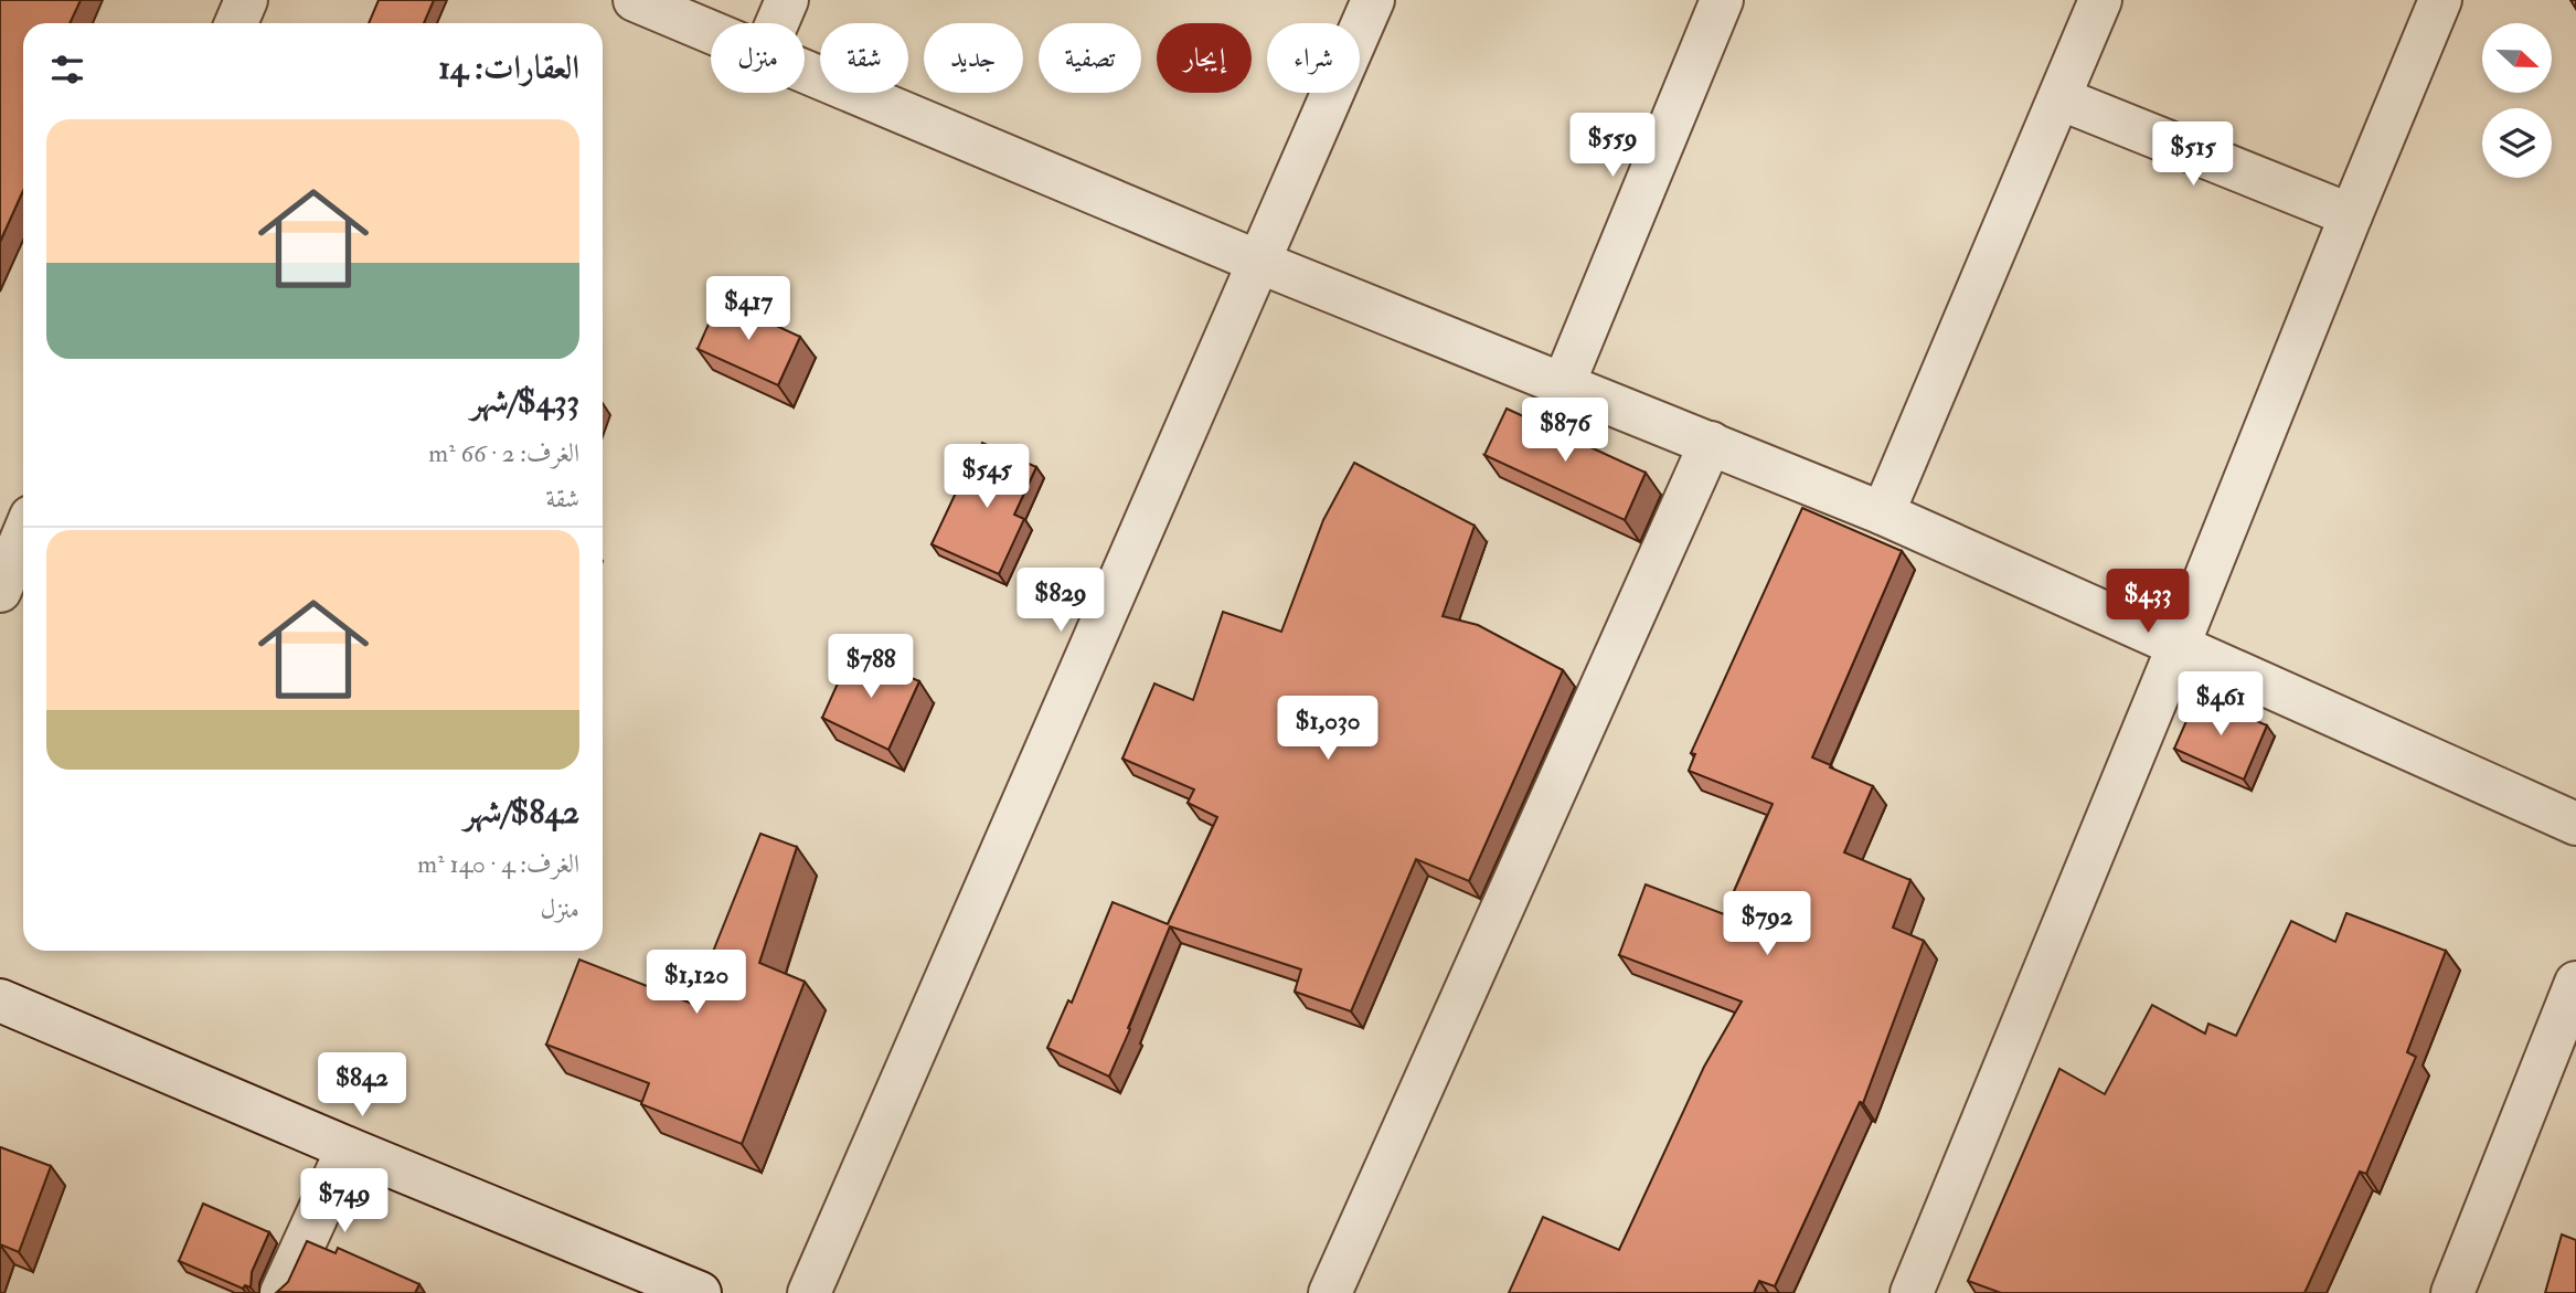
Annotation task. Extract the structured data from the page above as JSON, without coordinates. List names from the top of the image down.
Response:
{
  "north": "right",
  "page": {
    "chip": [
      "شراء",
      "إيجار",
      "تصفية",
      "جديد",
      "شقة",
      "منزل"
    ],
    "heading": "العقارات: 14",
    "price": [
      "$559",
      "$515",
      "$417",
      "$876",
      "$545",
      "$829",
      "$433",
      "$788",
      "$461",
      "$1,030",
      "$792",
      "$1,120",
      "$842",
      "$749"
    ],
    "list": [
      {
        "name": "$433/شهر",
        "note": "الغرف: 2 · 66 m² · شقة"
      },
      {
        "name": "$842/شهر",
        "note": "الغرف: 4 · 140 m² · منزل"
      }
    ]
  }
}
